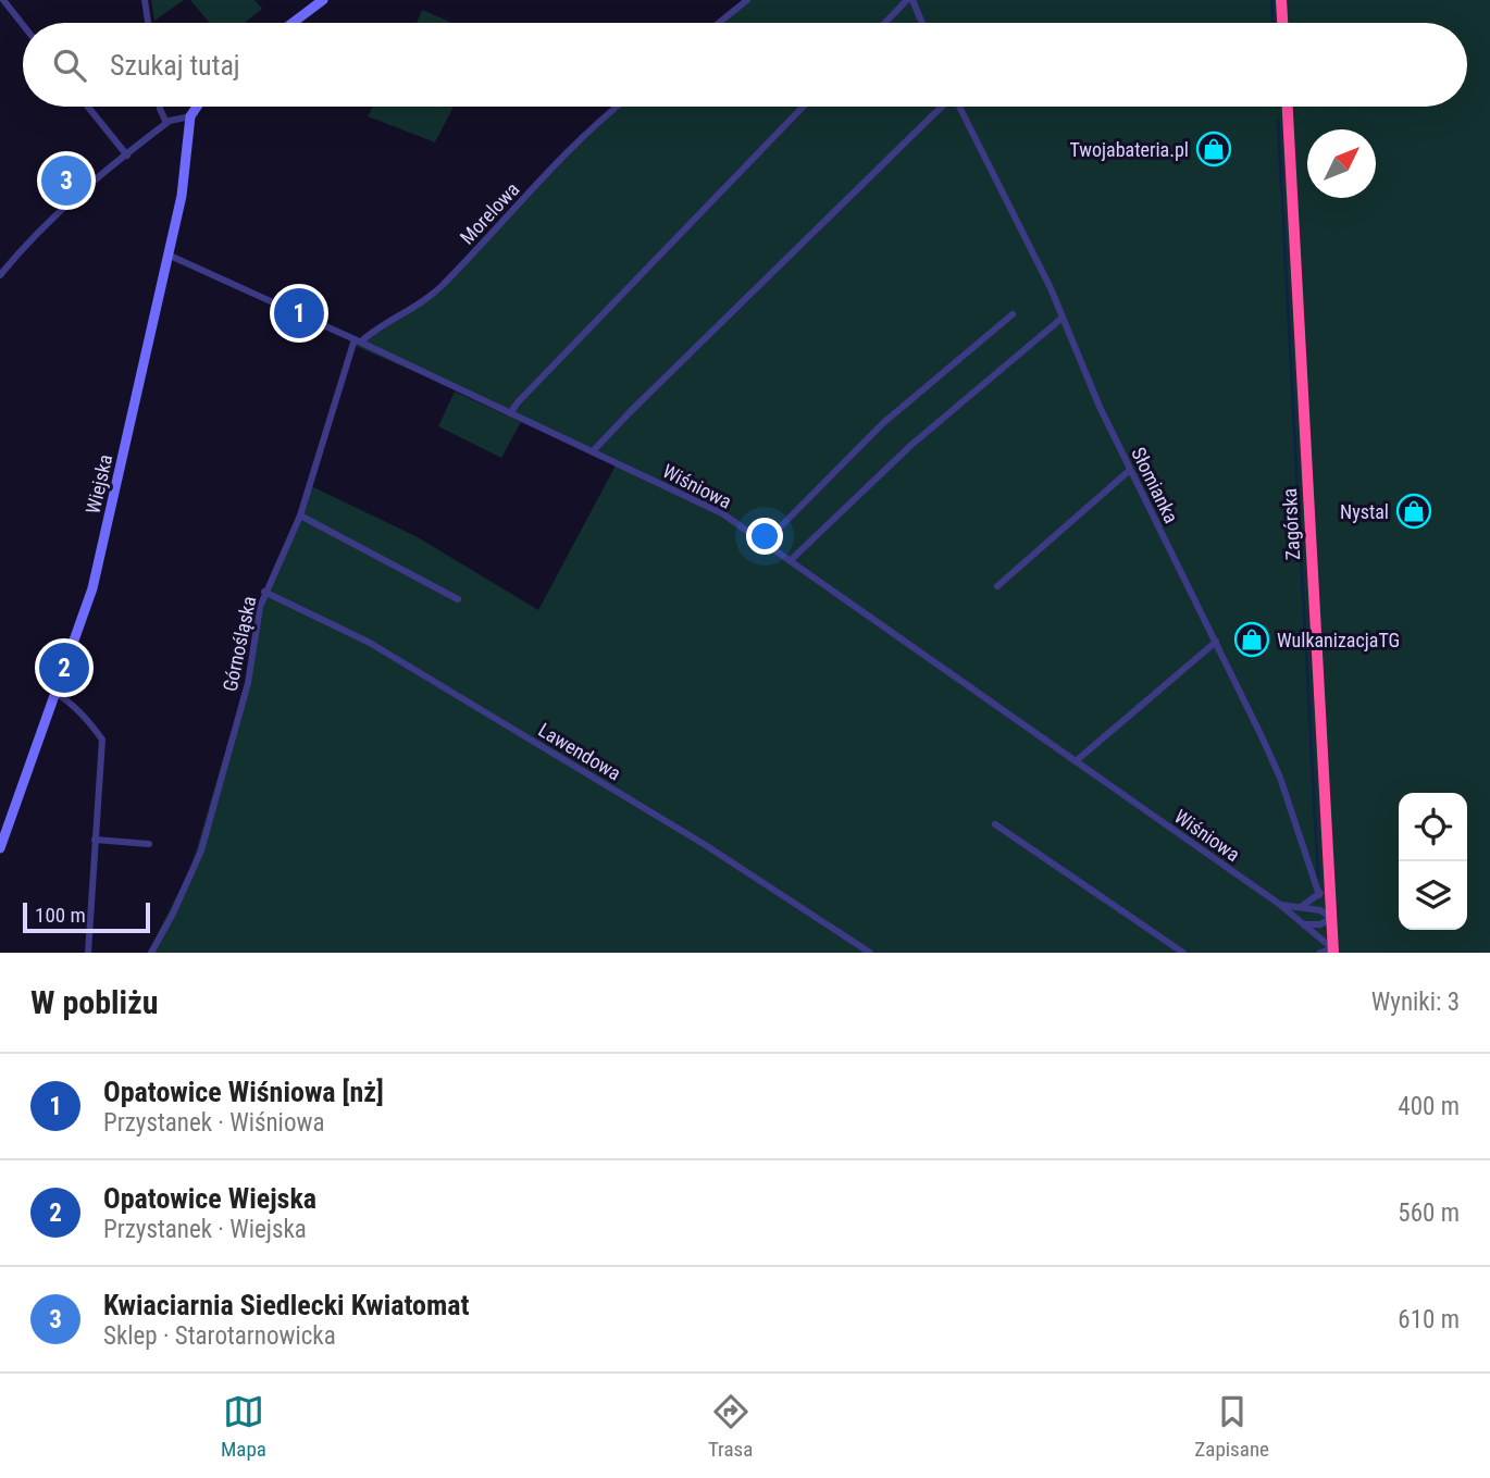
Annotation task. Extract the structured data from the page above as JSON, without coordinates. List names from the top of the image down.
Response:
{
  "streets": {
    "highway": ["Zagórska"],
    "street": [
      "Morelowa",
      "Wiejska",
      "Słomianka",
      "Wiśniowa",
      "Górnośląska",
      "Lawendowa"
    ]
  },
  "crossings": [
    ["Morelowa", "Wiśniowa"],
    ["Morelowa", "Górnośląska"],
    ["Wiejska", "Wiśniowa"],
    ["Wiśniowa", "Zagórska"],
    ["Wiśniowa", "Górnośląska"],
    ["Górnośląska", "Lawendowa"]
  ],
  "places": {
    "shop": ["Twojabateria.pl", "Nystal", "WulkanizacjaTG"]
  },
  "scale_bar": "100 m",
  "north": "top right",
  "page": {
    "search": "Szukaj tutaj",
    "pins": ["3", "1", "2"],
    "scale": "100 m",
    "heading": ["W pobliżu", "Wyniki: 3"],
    "list": [
      {
        "mark": "1",
        "name": "Opatowice Wiśniowa [nż]",
        "note": "Przystanek · Wiśniowa",
        "value": "400 m"
      },
      {
        "mark": "2",
        "name": "Opatowice Wiejska",
        "note": "Przystanek · Wiejska",
        "value": "560 m"
      },
      {
        "mark": "3",
        "name": "Kwiaciarnia Siedlecki Kwiatomat",
        "note": "Sklep · Starotarnowicka",
        "value": "610 m"
      }
    ],
    "nav": ["Mapa", "Trasa", "Zapisane"]
  }
}
